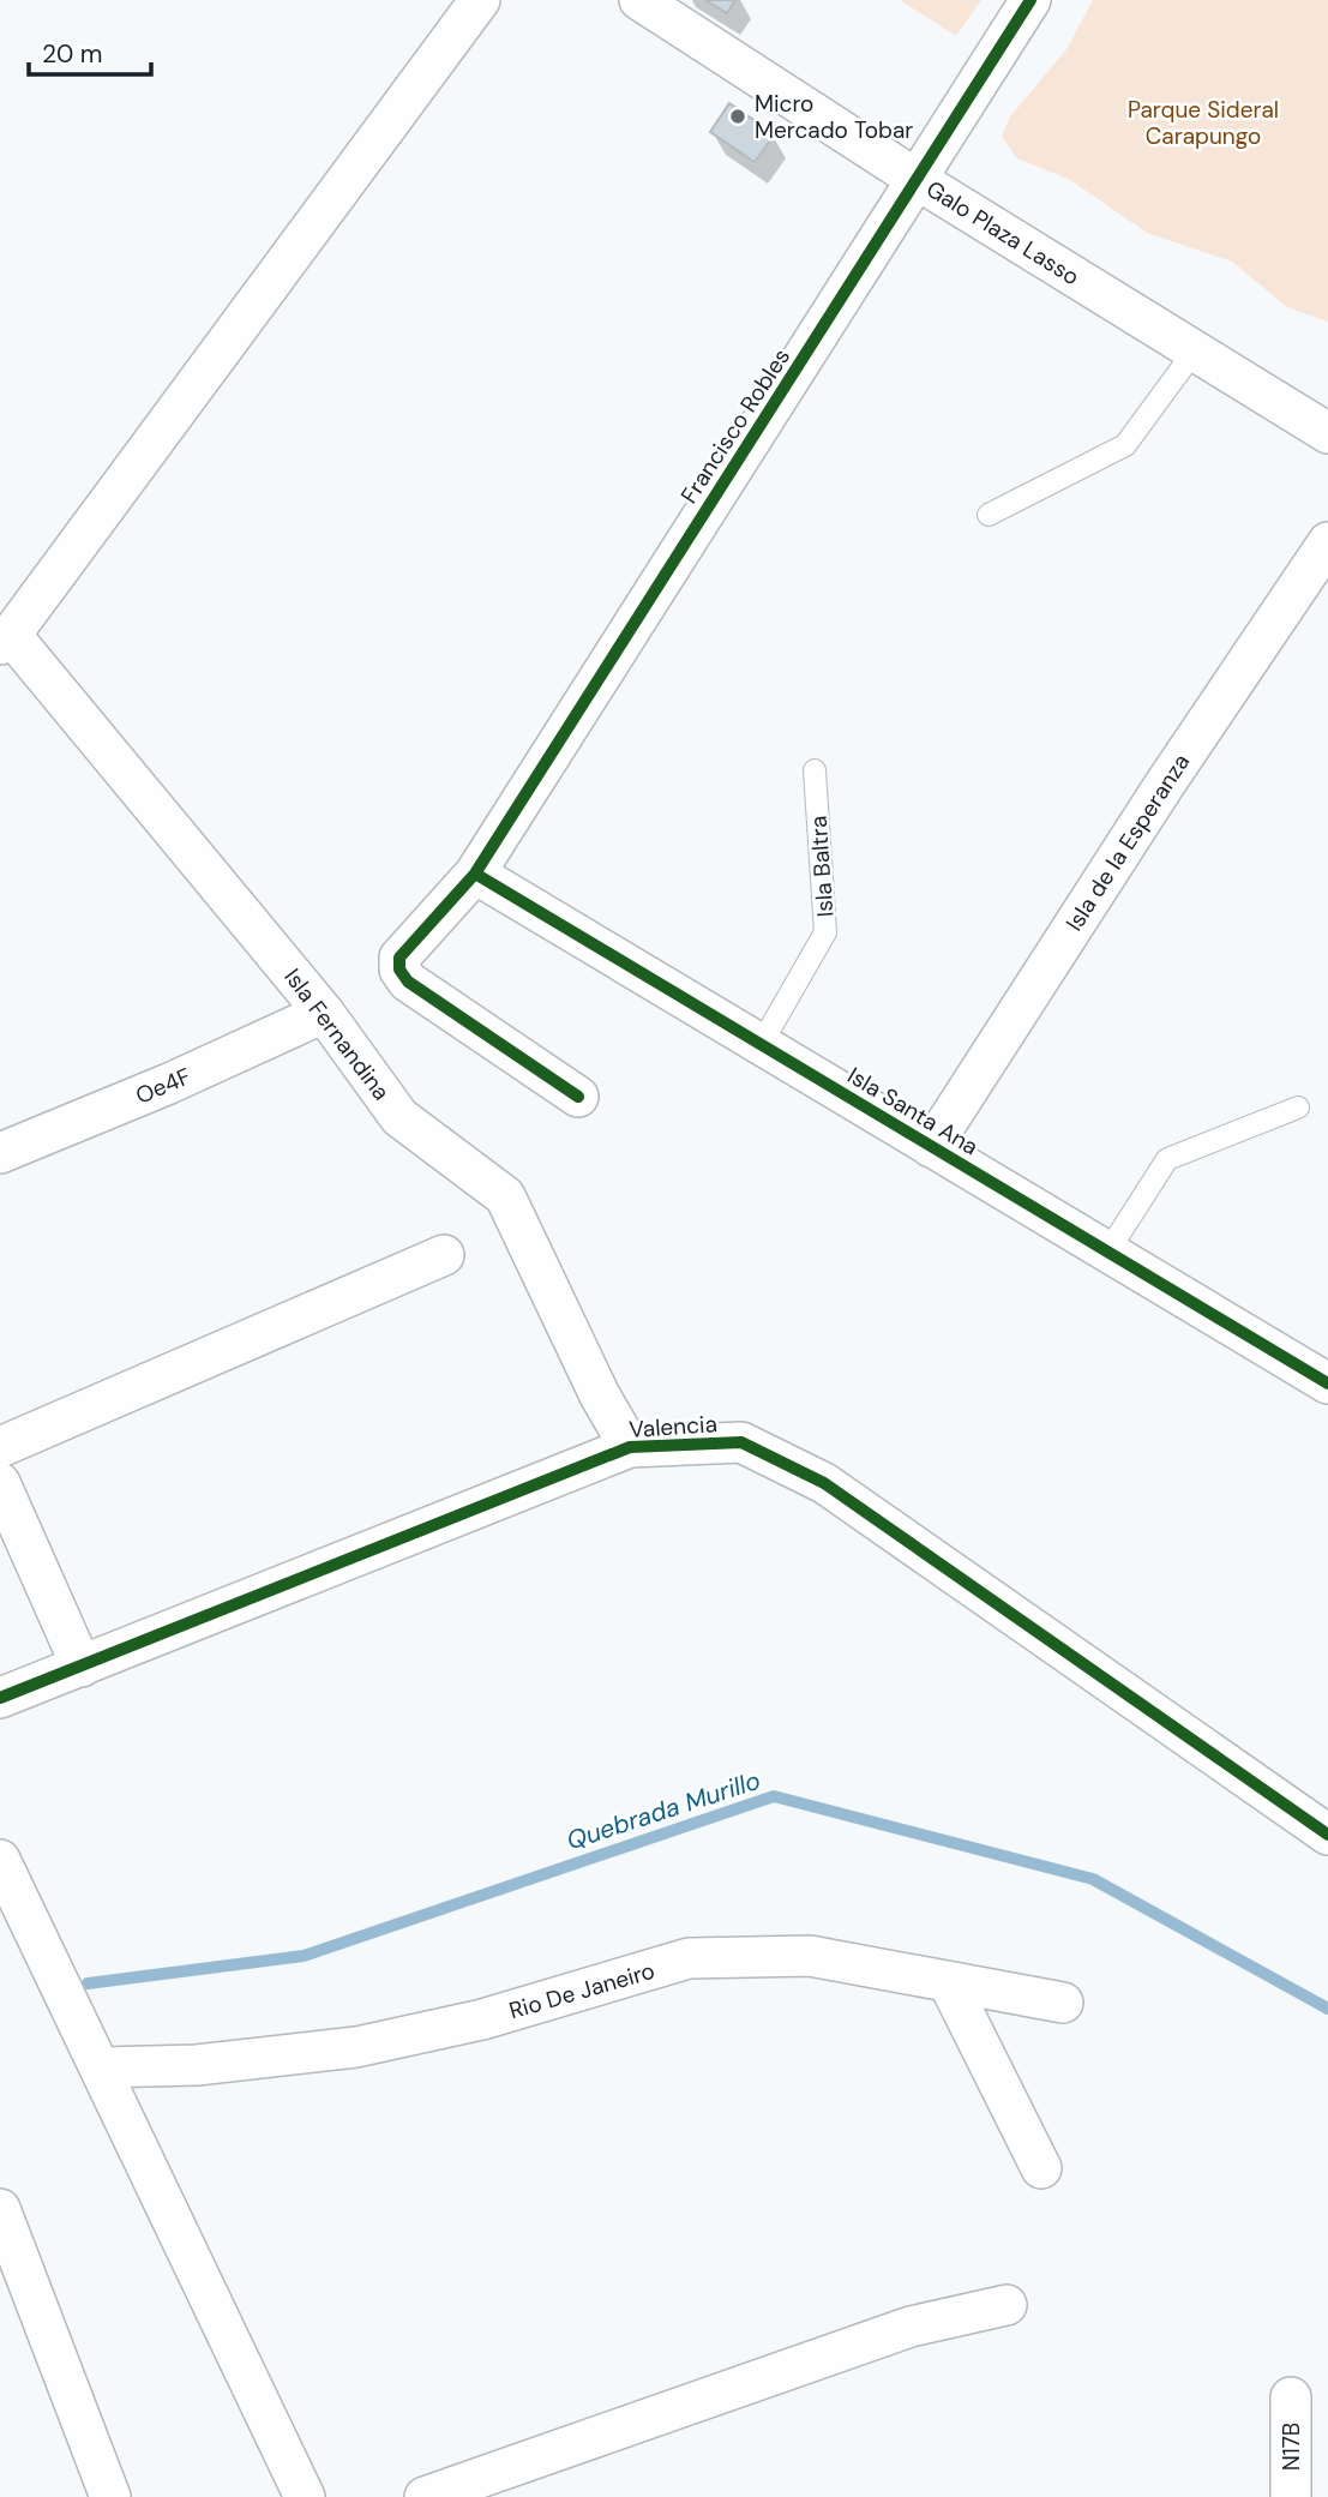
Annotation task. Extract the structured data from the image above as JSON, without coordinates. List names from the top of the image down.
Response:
{
  "streets": {
    "street": [
      "Galo Plaza Lasso",
      "Francisco Robles",
      "Isla de la Esperanza",
      "Isla Fernandina",
      "Oe4F",
      "Isla Santa Ana",
      "Valencia",
      "Rio De Janeiro",
      "N17B"
    ],
    "lane": ["Isla Baltra"]
  },
  "crossings": [
    ["Galo Plaza Lasso", "Francisco Robles"],
    ["Francisco Robles", "Isla Santa Ana"],
    ["Isla de la Esperanza", "Isla Santa Ana"],
    ["Isla Baltra", "Isla Santa Ana"],
    ["Isla Fernandina", "Oe4F"],
    ["Isla Fernandina", "Valencia"]
  ],
  "water": ["Quebrada Murillo"],
  "parks": ["Parque Sideral Carapungo"],
  "places": ["Micro Mercado Tobar"],
  "scale_bar": "20 m"
}
